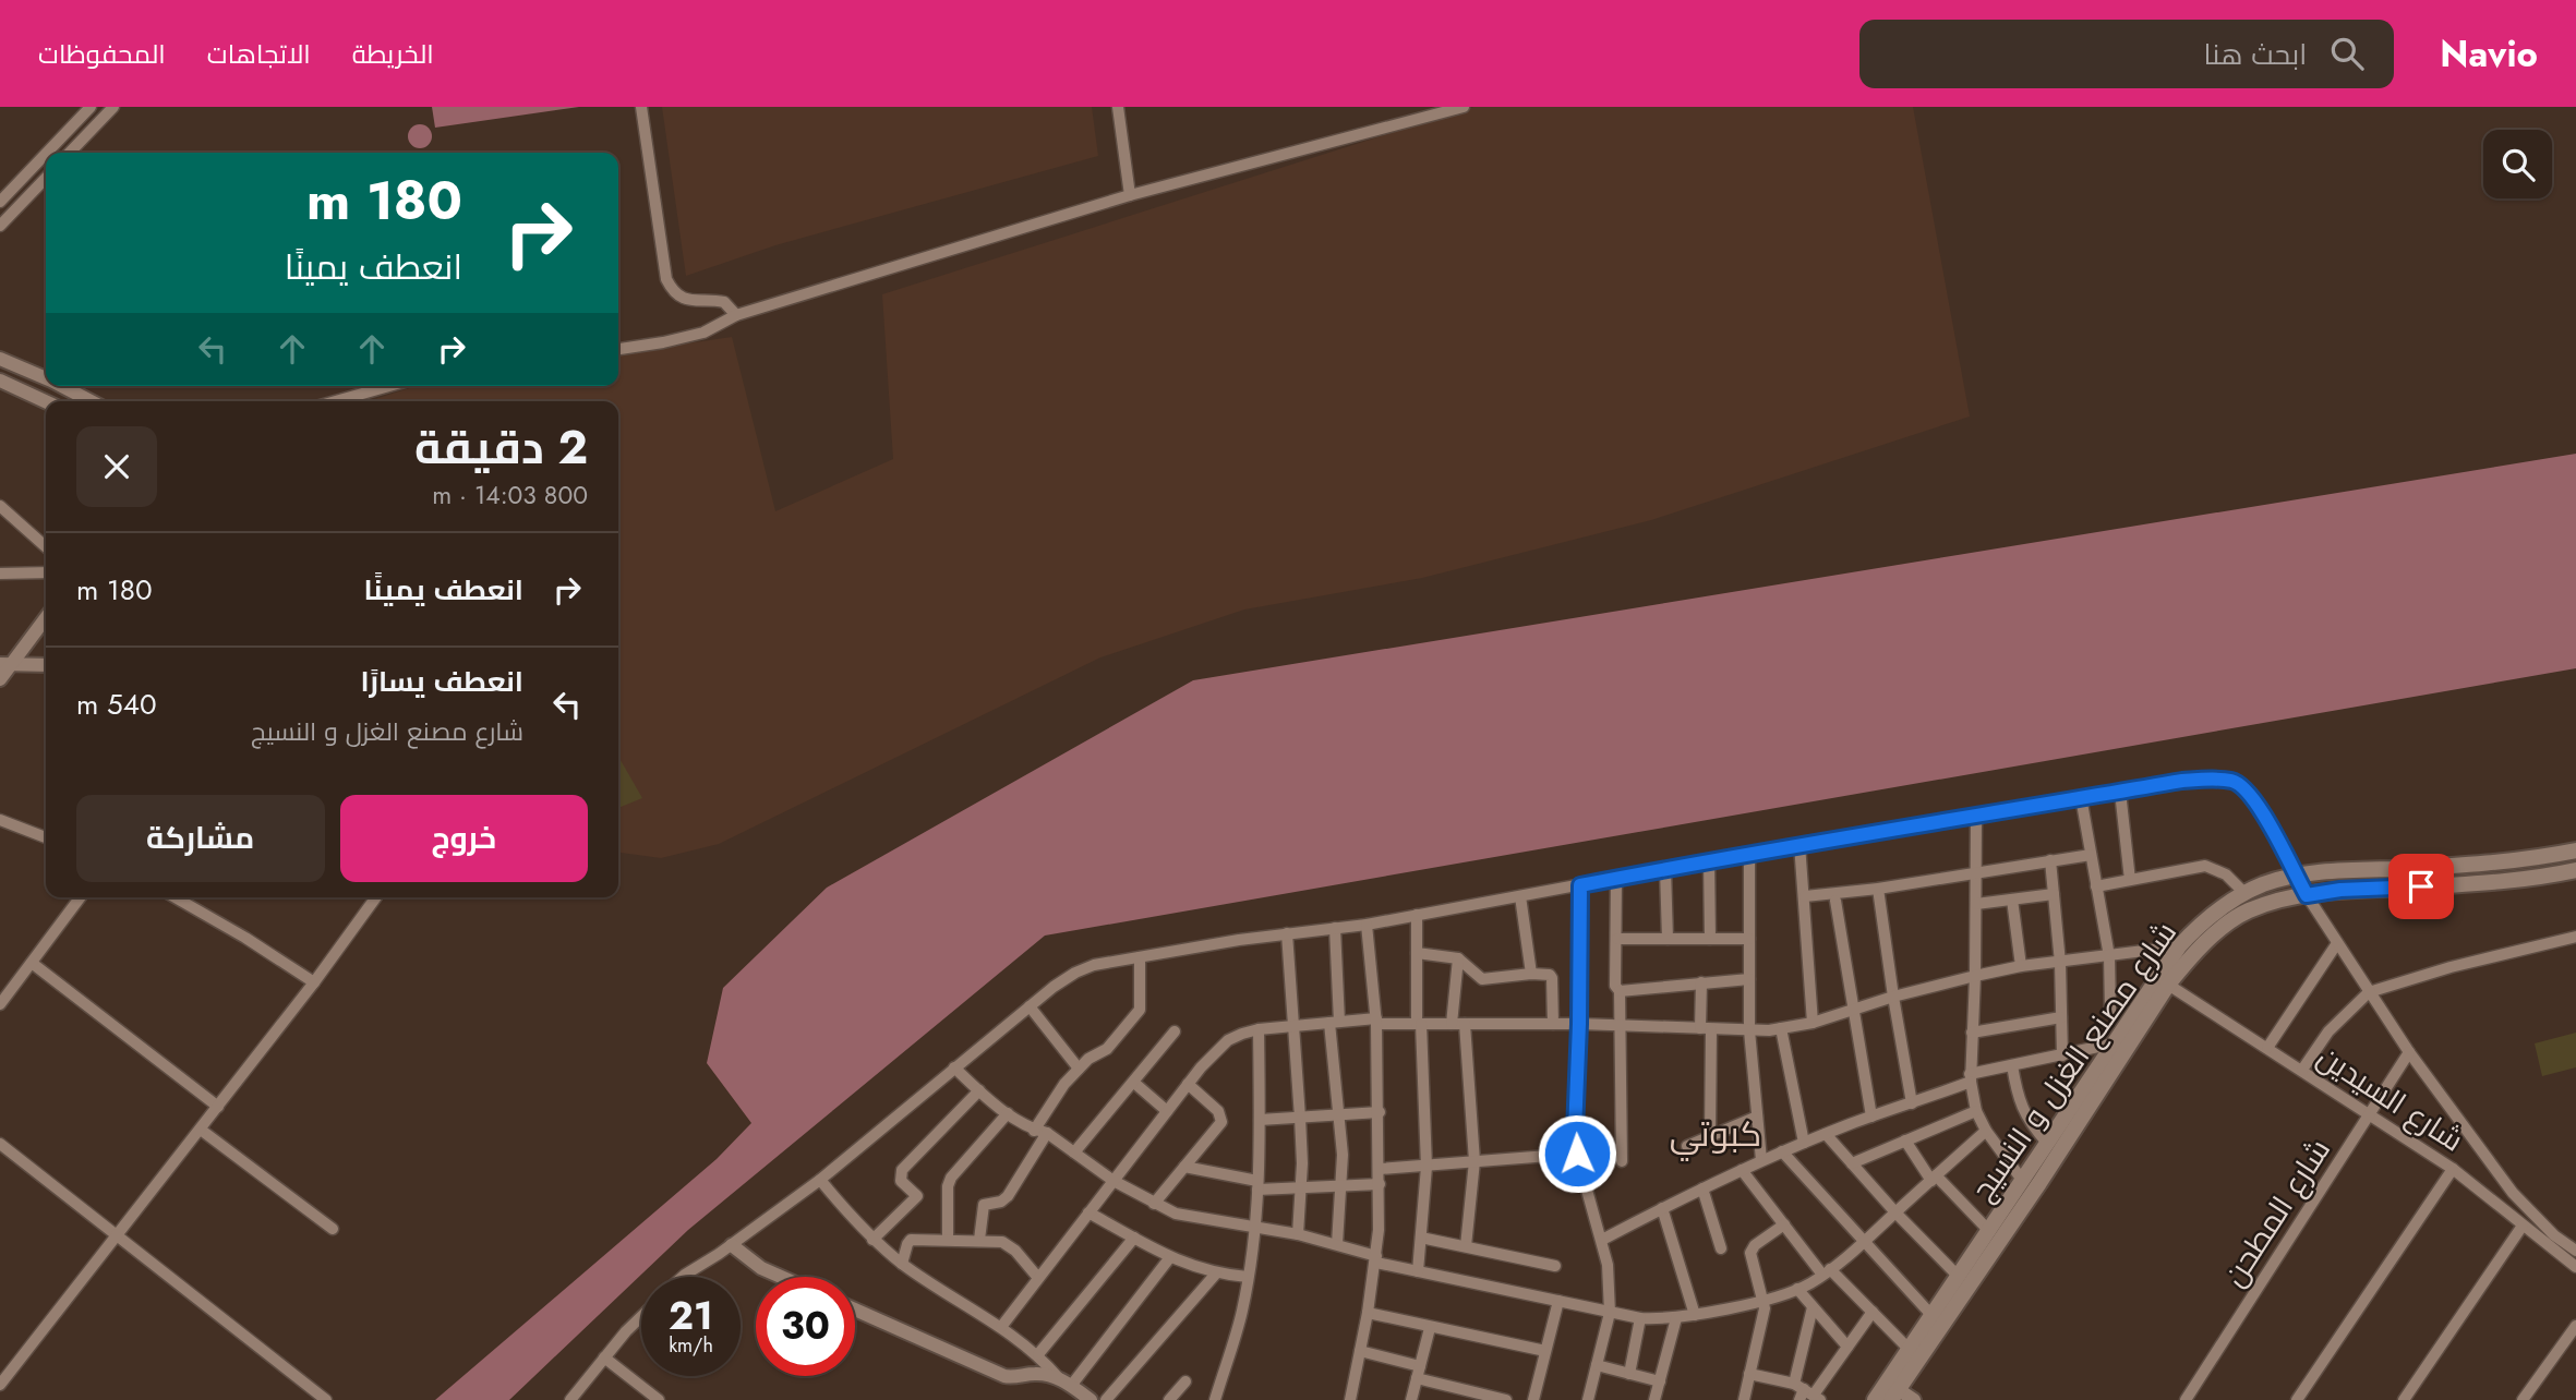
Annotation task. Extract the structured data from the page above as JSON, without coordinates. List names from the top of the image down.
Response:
{
  "streets": {
    "main road": ["شارع مصنع الغزل و النسيج"],
    "street": ["شارع السيدين", "شارع المطحن"]
  },
  "crossings": [
    ["شارع مصنع الغزل و النسيج", "شارع السيدين"],
    ["شارع السيدين", "شارع المطحن"]
  ],
  "districts": ["كبوتي"],
  "page": {
    "header": "Navio",
    "search": "ابحث هنا",
    "nav": ["الخريطة", "الاتجاهات", "المحفوظات"],
    "turn": ["180 m", "انعطف يمينًا"],
    "heading": ["2 دقيقة", "800 m · 14:03"],
    "list": [
      {
        "name": "انعطف يمينًا",
        "value": "180 m"
      },
      {
        "name": "انعطف يسارًا",
        "note": "شارع مصنع الغزل و النسيج",
        "value": "540 m"
      }
    ],
    "buttons": ["خروج", "مشاركة"],
    "speed": "21 km/h",
    "limit": "30"
  }
}
